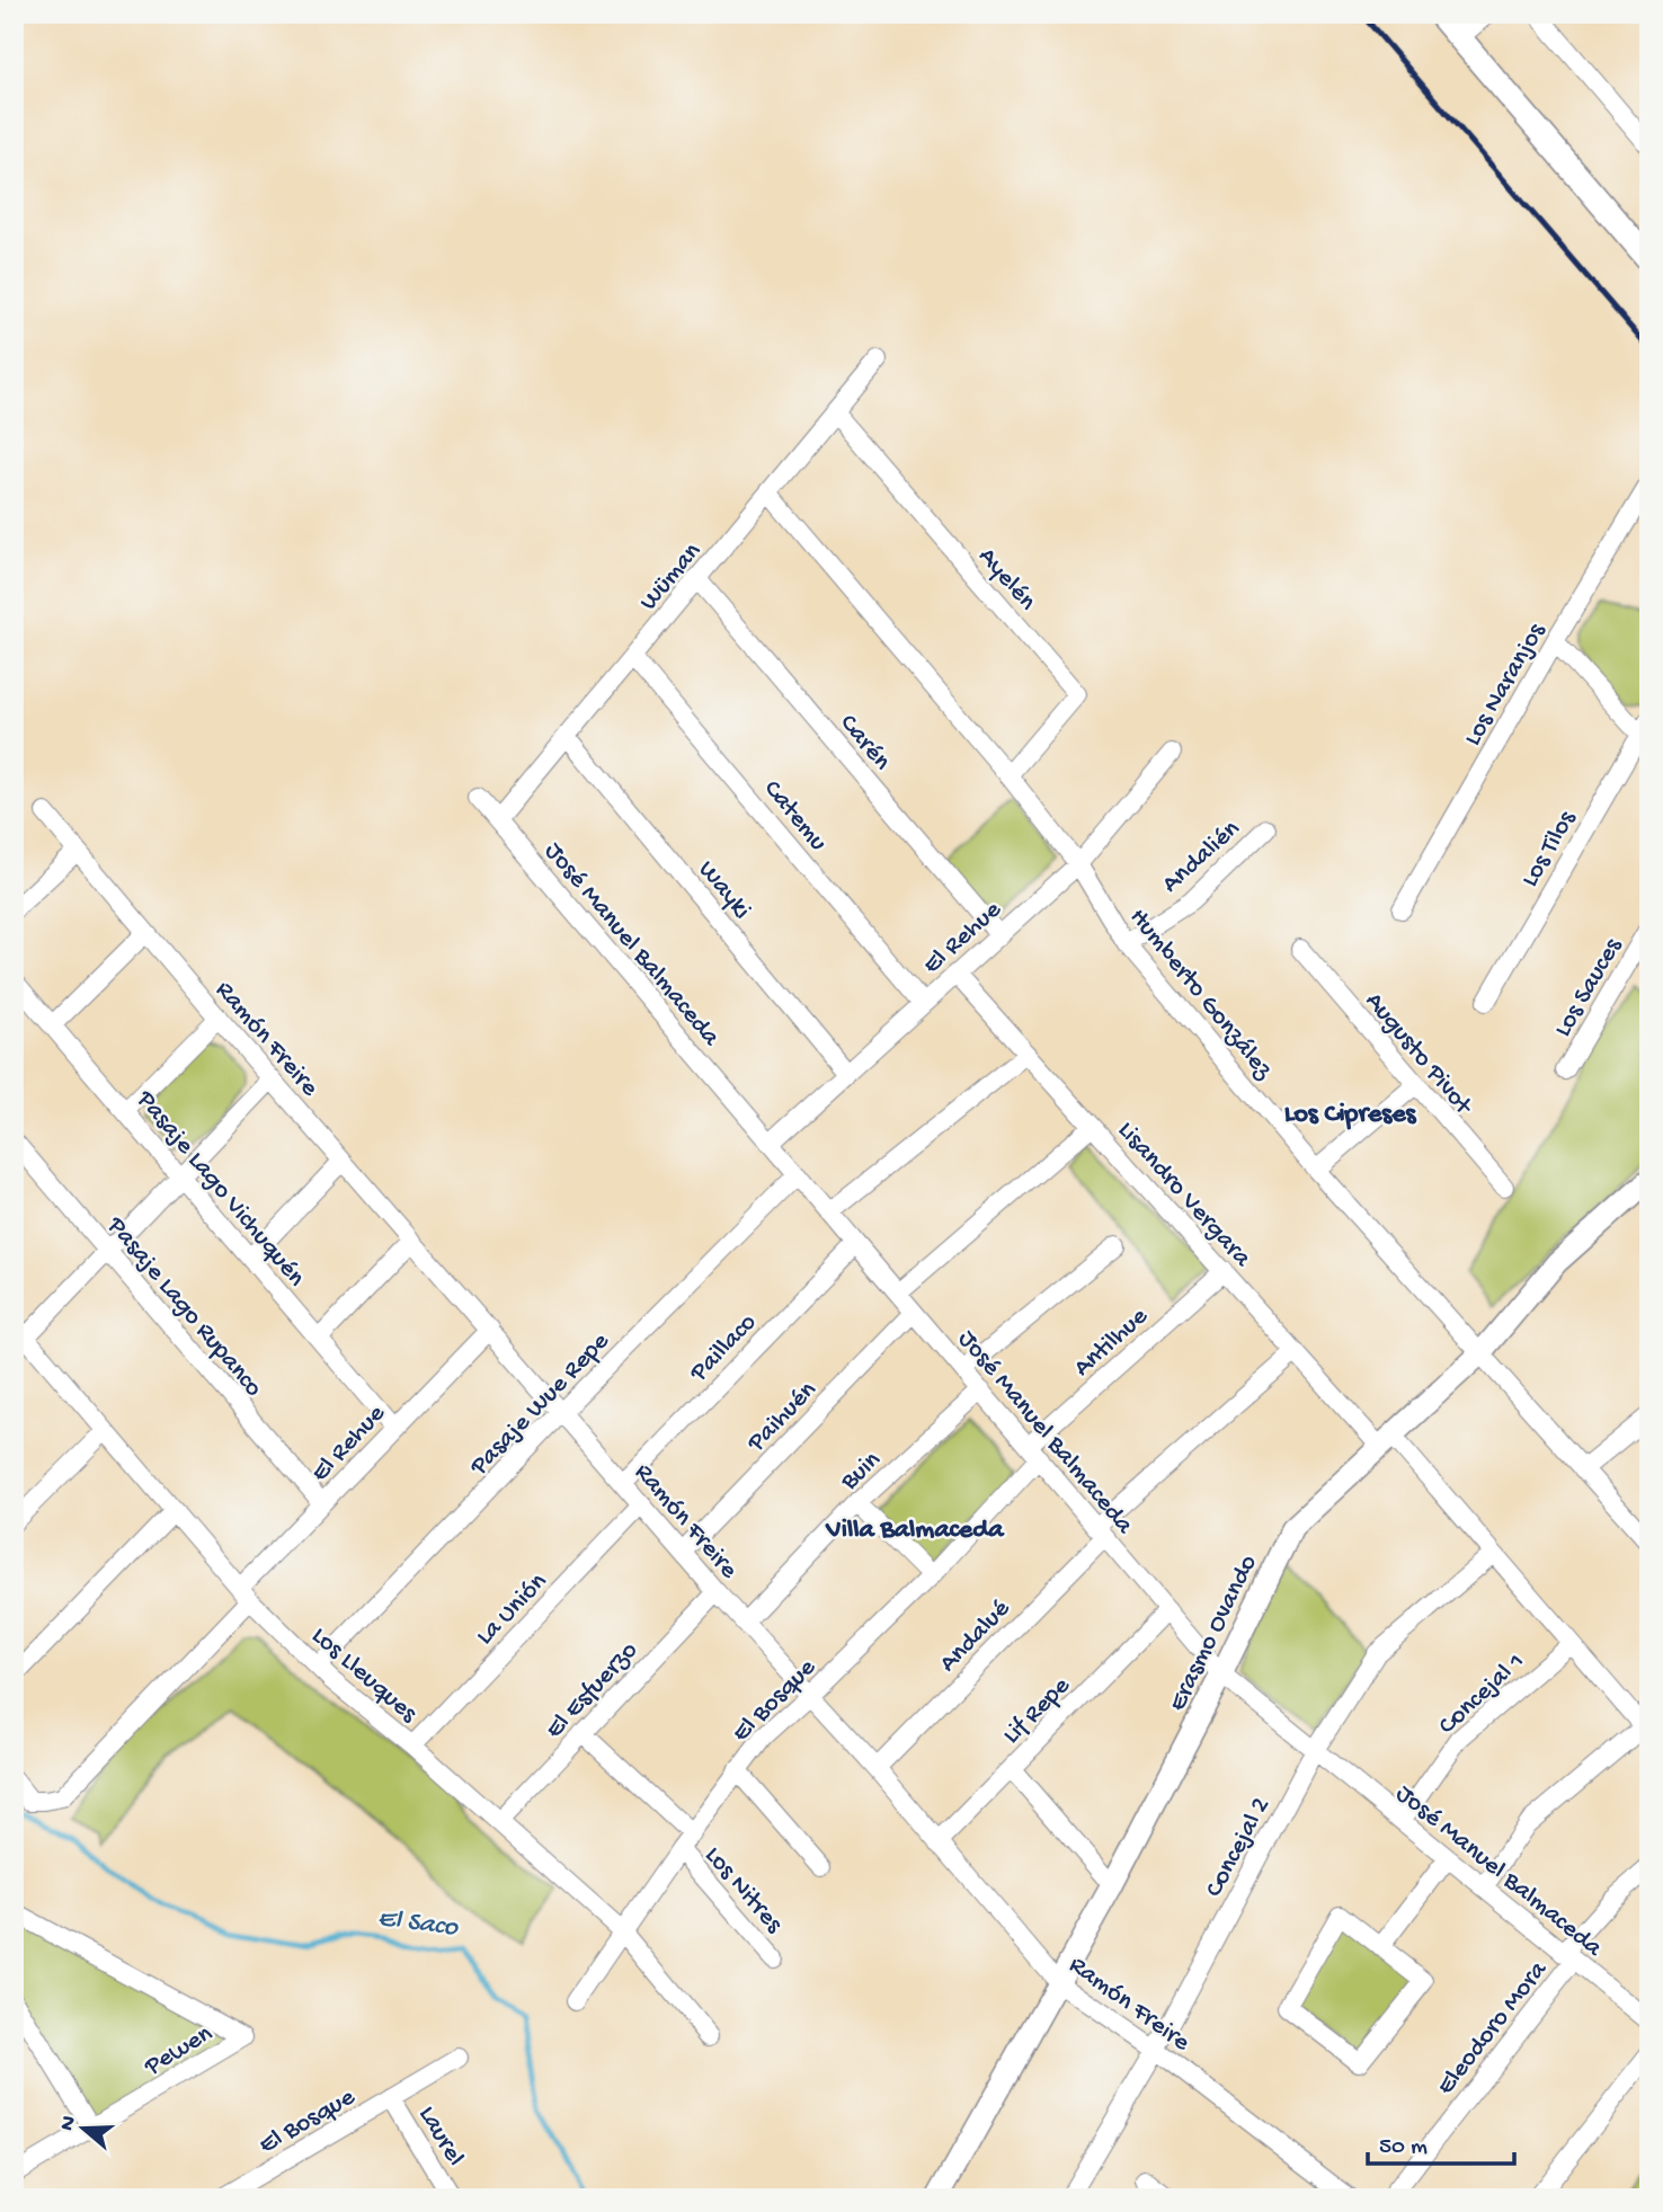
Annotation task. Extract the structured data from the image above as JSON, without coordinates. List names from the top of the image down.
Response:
{
  "streets": {
    "street": [
      "Wüman",
      "Ayelén",
      "Los Naranjos",
      "Carén",
      "Catemu",
      "Los Tilos",
      "Andalién",
      "Wayki",
      "El Rehue",
      "José Manuel Balmaceda",
      "Los Sauces",
      "Humberto González",
      "Ramón Freire",
      "Augusto Pivot",
      "Pasaje Lago Vichuquén",
      "Lisandro Vergara",
      "Pasaje Lago Rupanco",
      "Antilhue",
      "Paillaco",
      "Pasaje Wue Repe",
      "Paihuén",
      "Buin",
      "La Unión",
      "Erasmo Ovando",
      "Andalué",
      "Los Lleuques",
      "El Esfuerzo",
      "Concejal 1",
      "El Bosque",
      "Lif Repe",
      "Concejal 2",
      "Los Nitres",
      "Eleodoro Mora",
      "Pewen",
      "Laurel"
    ]
  },
  "crossings": [
    ["Wüman", "Ayelén"],
    ["Wüman", "Carén"],
    ["Wüman", "Catemu"],
    ["Wüman", "Wayki"],
    ["Wüman", "José Manuel Balmaceda"],
    ["Wüman", "Humberto González"],
    ["Ayelén", "Humberto González"],
    ["Carén", "El Rehue"],
    ["Catemu", "El Rehue"],
    ["Andalién", "Humberto González"],
    ["Wayki", "El Rehue"],
    ["El Rehue", "José Manuel Balmaceda"],
    ["El Rehue", "Humberto González"],
    ["El Rehue", "Ramón Freire"],
    ["El Rehue", "Pasaje Lago Vichuquén"],
    ["El Rehue", "Lisandro Vergara"],
    ["El Rehue", "Pasaje Lago Rupanco"],
    ["El Rehue", "Los Lleuques"],
    ["José Manuel Balmaceda", "Antilhue"],
    ["José Manuel Balmaceda", "Paillaco"],
    ["José Manuel Balmaceda", "Pasaje Wue Repe"],
    ["José Manuel Balmaceda", "Paihuén"],
    ["José Manuel Balmaceda", "Buin"],
    ["José Manuel Balmaceda", "Erasmo Ovando"],
    ["José Manuel Balmaceda", "Andalué"],
    ["José Manuel Balmaceda", "Concejal 1"],
    ["José Manuel Balmaceda", "El Bosque"],
    ["José Manuel Balmaceda", "Lif Repe"],
    ["José Manuel Balmaceda", "Concejal 2"],
    ["José Manuel Balmaceda", "Eleodoro Mora"],
    ["Humberto González", "Erasmo Ovando"],
    ["Ramón Freire", "Paillaco"],
    ["Ramón Freire", "Pasaje Wue Repe"],
    ["Ramón Freire", "Paihuén"],
    ["Ramón Freire", "Buin"],
    ["Ramón Freire", "La Unión"],
    ["Ramón Freire", "Erasmo Ovando"],
    ["Ramón Freire", "Andalué"],
    ["Ramón Freire", "El Esfuerzo"],
    ["Ramón Freire", "El Bosque"],
    ["Ramón Freire", "Lif Repe"],
    ["Ramón Freire", "Concejal 2"],
    ["Lisandro Vergara", "Antilhue"],
    ["Lisandro Vergara", "Erasmo Ovando"],
    ["Lisandro Vergara", "Andalué"],
    ["Lisandro Vergara", "Concejal 1"],
    ["Lisandro Vergara", "Concejal 2"],
    ["Antilhue", "El Bosque"],
    ["Pasaje Wue Repe", "Los Lleuques"],
    ["La Unión", "Los Lleuques"],
    ["Los Lleuques", "El Esfuerzo"],
    ["Los Lleuques", "El Bosque"],
    ["El Bosque", "Los Nitres"],
    ["El Bosque", "Laurel"]
  ],
  "districts": ["Los Cipreses", "Villa Balmaceda"],
  "water": ["El Saco"],
  "scale_bar": "50 m",
  "north": "left"
}
